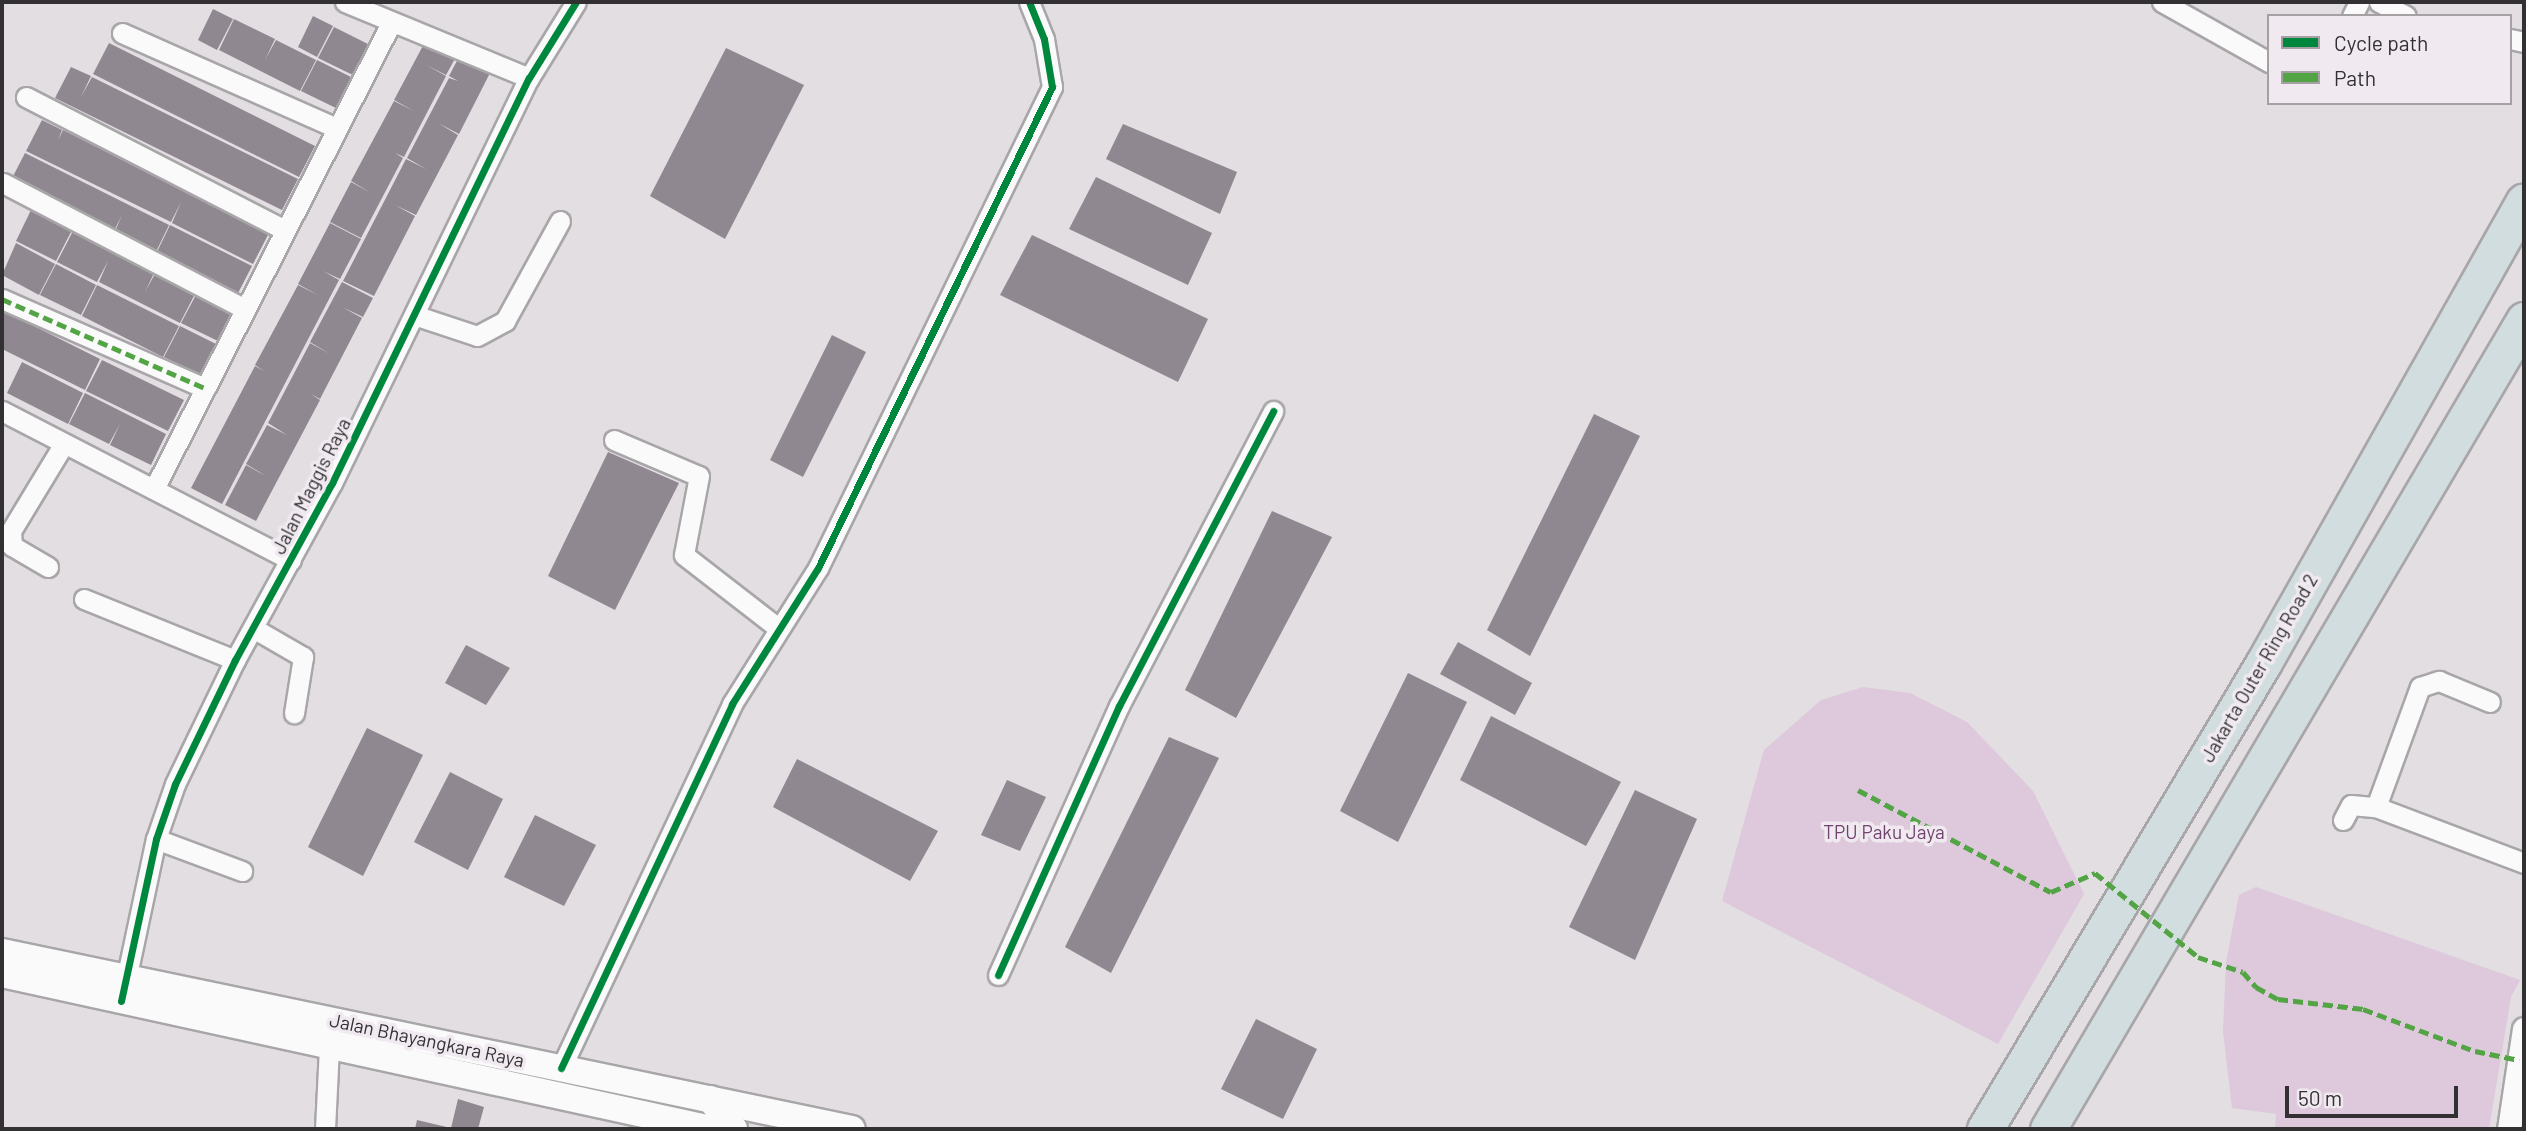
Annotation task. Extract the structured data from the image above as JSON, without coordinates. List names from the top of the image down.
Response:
{
  "streets": {
    "highway": ["Jakarta Outer Ring Road 2"],
    "main road": ["Jalan Bhayangkara Raya"],
    "street": ["Jalan Maggis Raya"]
  },
  "crossings": [
    ["Jalan Maggis Raya", "Jalan Bhayangkara Raya"]
  ],
  "parks": ["TPU Paku Jaya"],
  "legend": ["Cycle path", "Path"],
  "scale_bar": "50 m"
}
